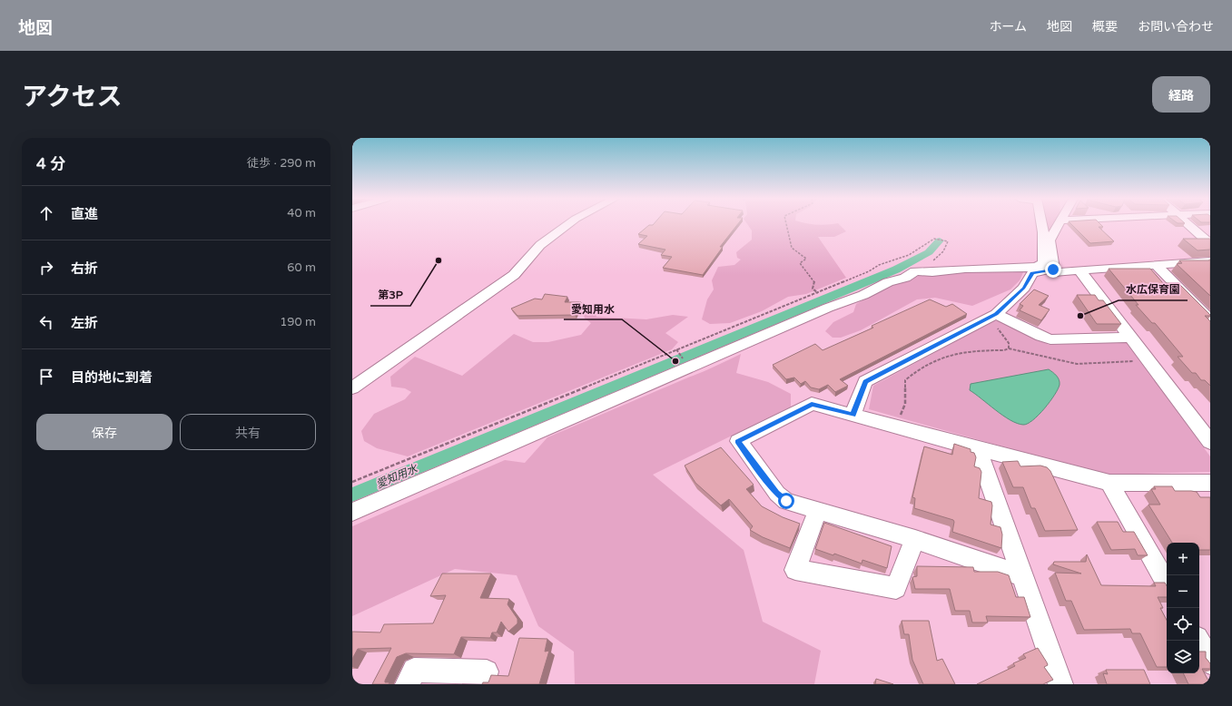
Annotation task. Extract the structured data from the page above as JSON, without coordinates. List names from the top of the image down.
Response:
{
  "water": ["愛知用水"],
  "places": ["第3P", "水広保育園", "愛知用水"],
  "page": {
    "header": "地図",
    "nav": [
      "ホーム",
      "地図",
      "概要",
      "お問い合わせ"
    ],
    "title": "アクセス",
    "buttons": [
      "経路",
      ["保存", "共有"]
    ],
    "heading": ["4 分", "徒歩 · 290 m"],
    "list": [
      ["直進", "40 m"],
      ["右折", "60 m"],
      ["左折", "190 m"],
      "目的地に到着"
    ],
    "map_buttons": ["+", "−"]
  }
}
